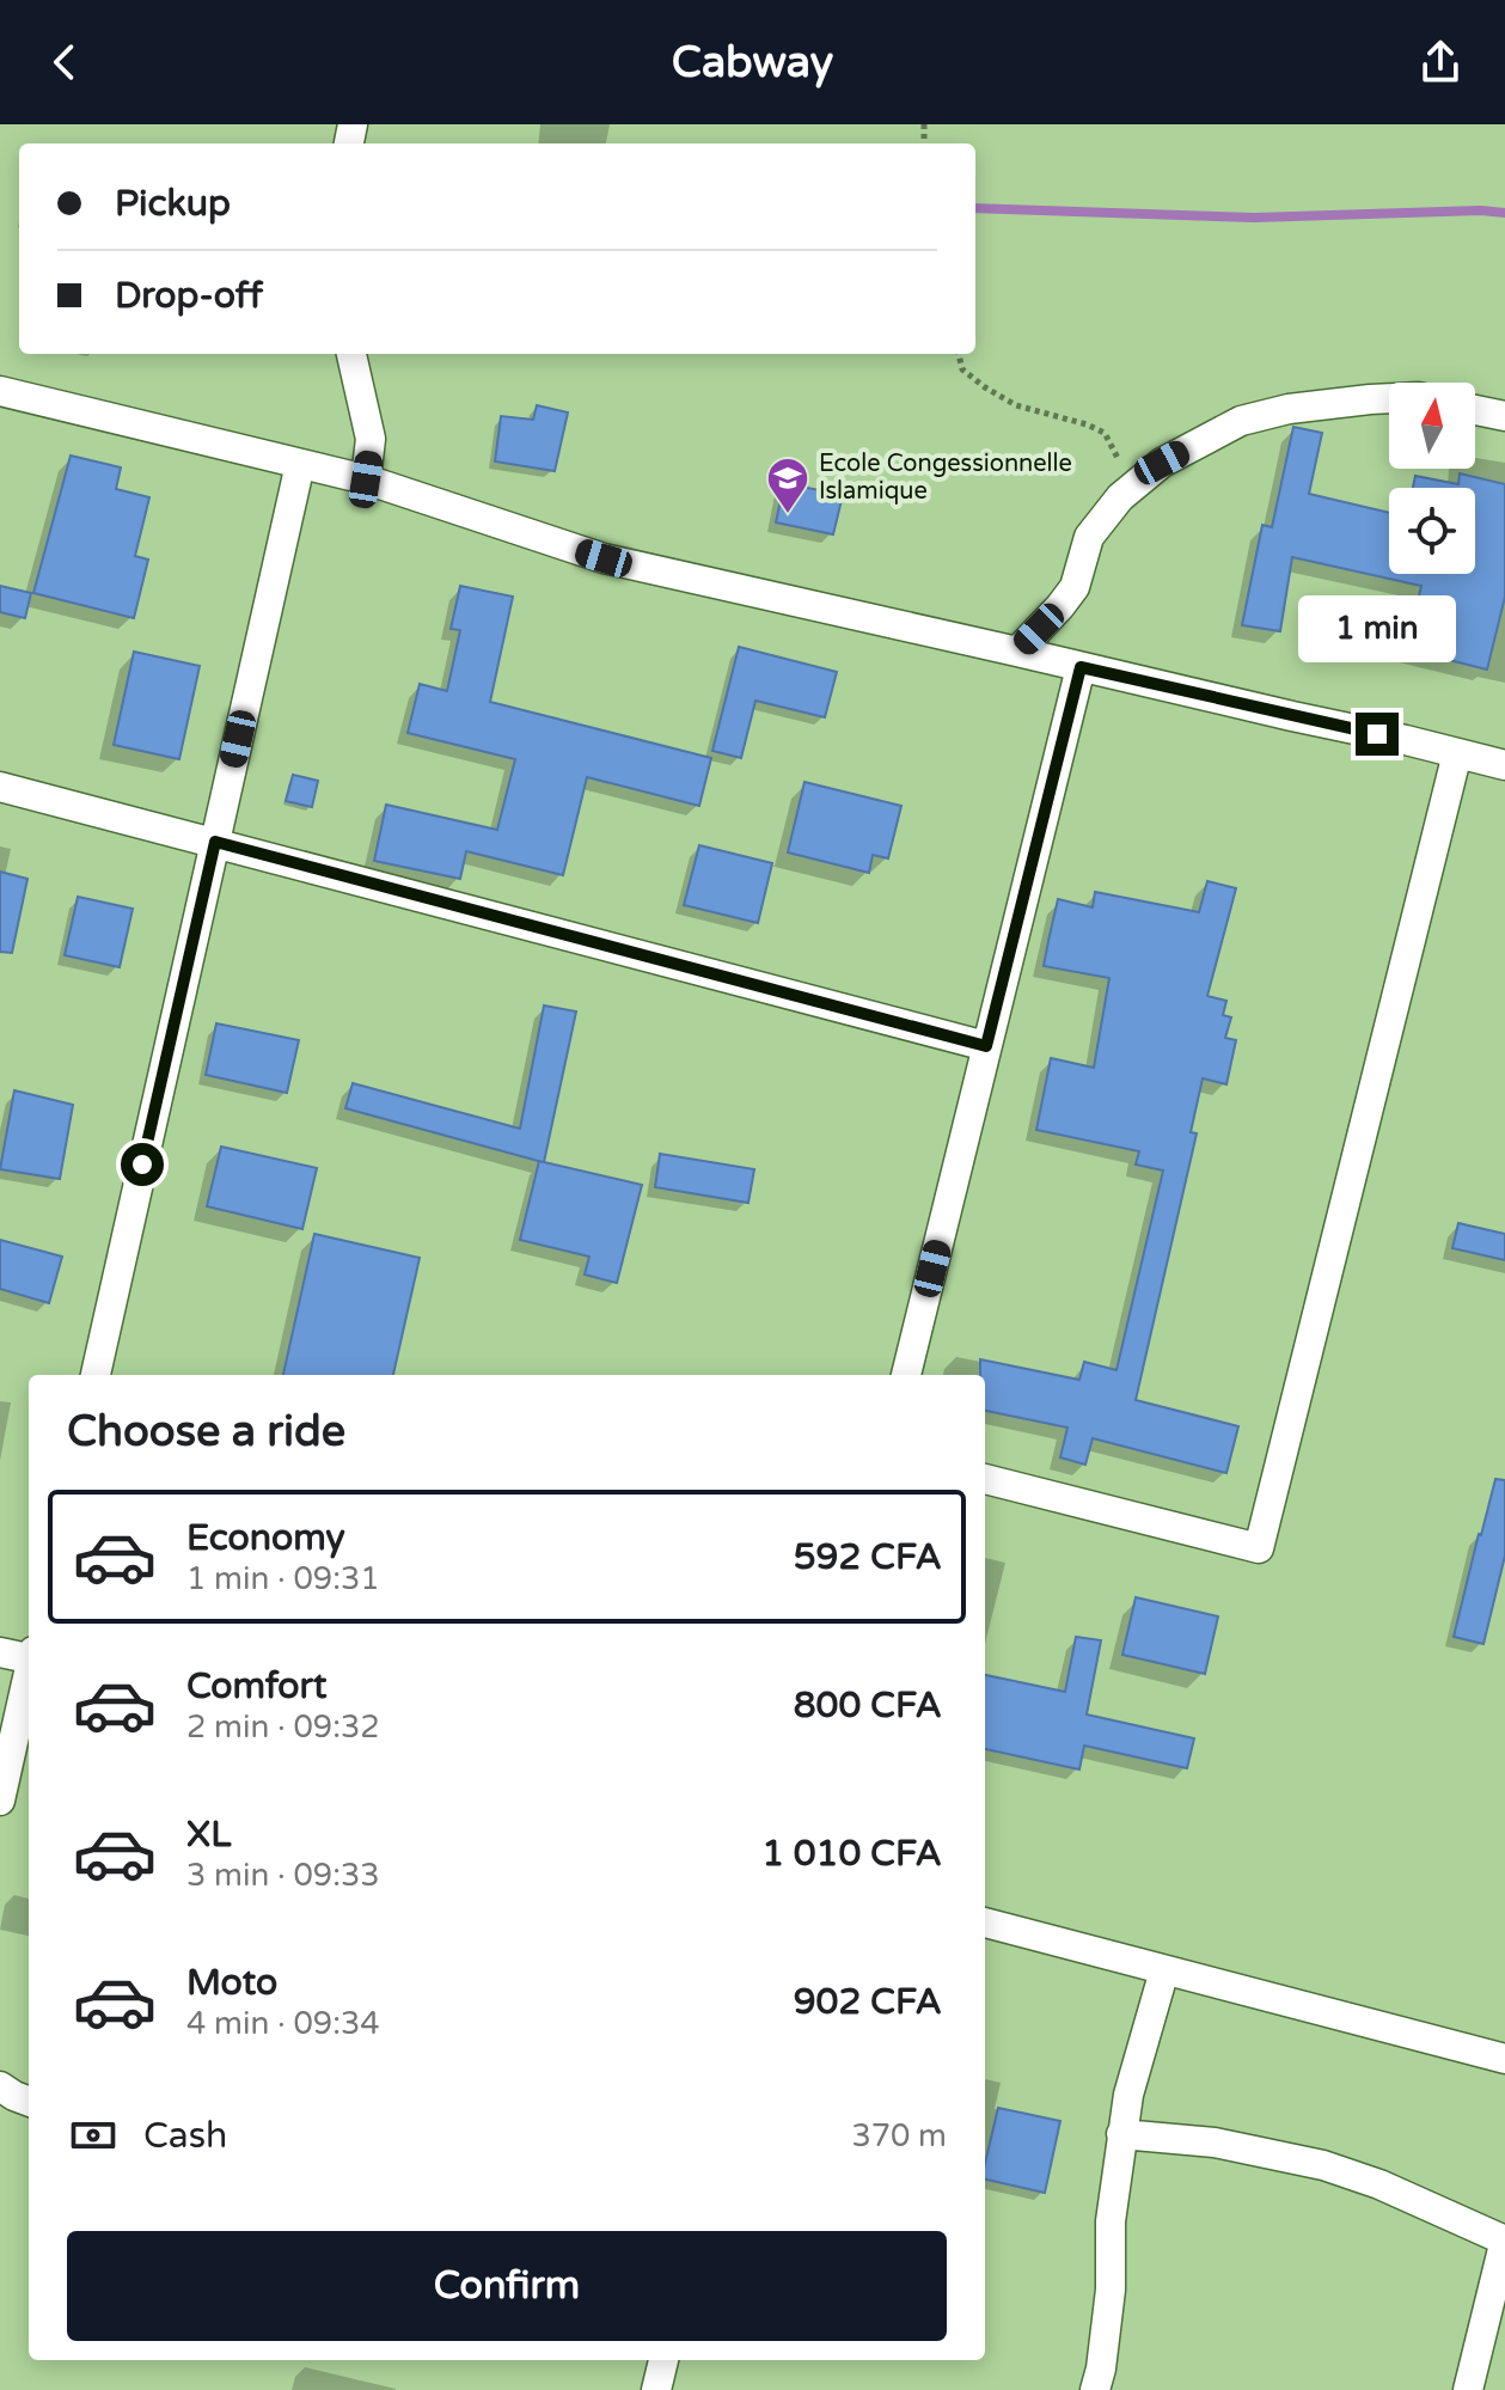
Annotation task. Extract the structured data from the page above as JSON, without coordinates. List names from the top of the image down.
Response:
{
  "places": {
    "school or university": ["Ecole Congessionnelle Islamique"]
  },
  "north": "top",
  "page": {
    "header": "Cabway",
    "banner": ["Pickup", "Drop-off"],
    "bubble": "1 min",
    "heading": "Choose a ride",
    "list": [
      {
        "name": "Economy",
        "note": "1 min · 09:31",
        "value": "592 CFA"
      },
      {
        "name": "Comfort",
        "note": "2 min · 09:32",
        "value": "800 CFA"
      },
      {
        "name": "XL",
        "note": "3 min · 09:33",
        "value": "1 010 CFA"
      },
      {
        "name": "Moto",
        "note": "4 min · 09:34",
        "value": "902 CFA"
      }
    ],
    "pay": ["Cash", "370 m"],
    "buttons": "Confirm"
  }
}
